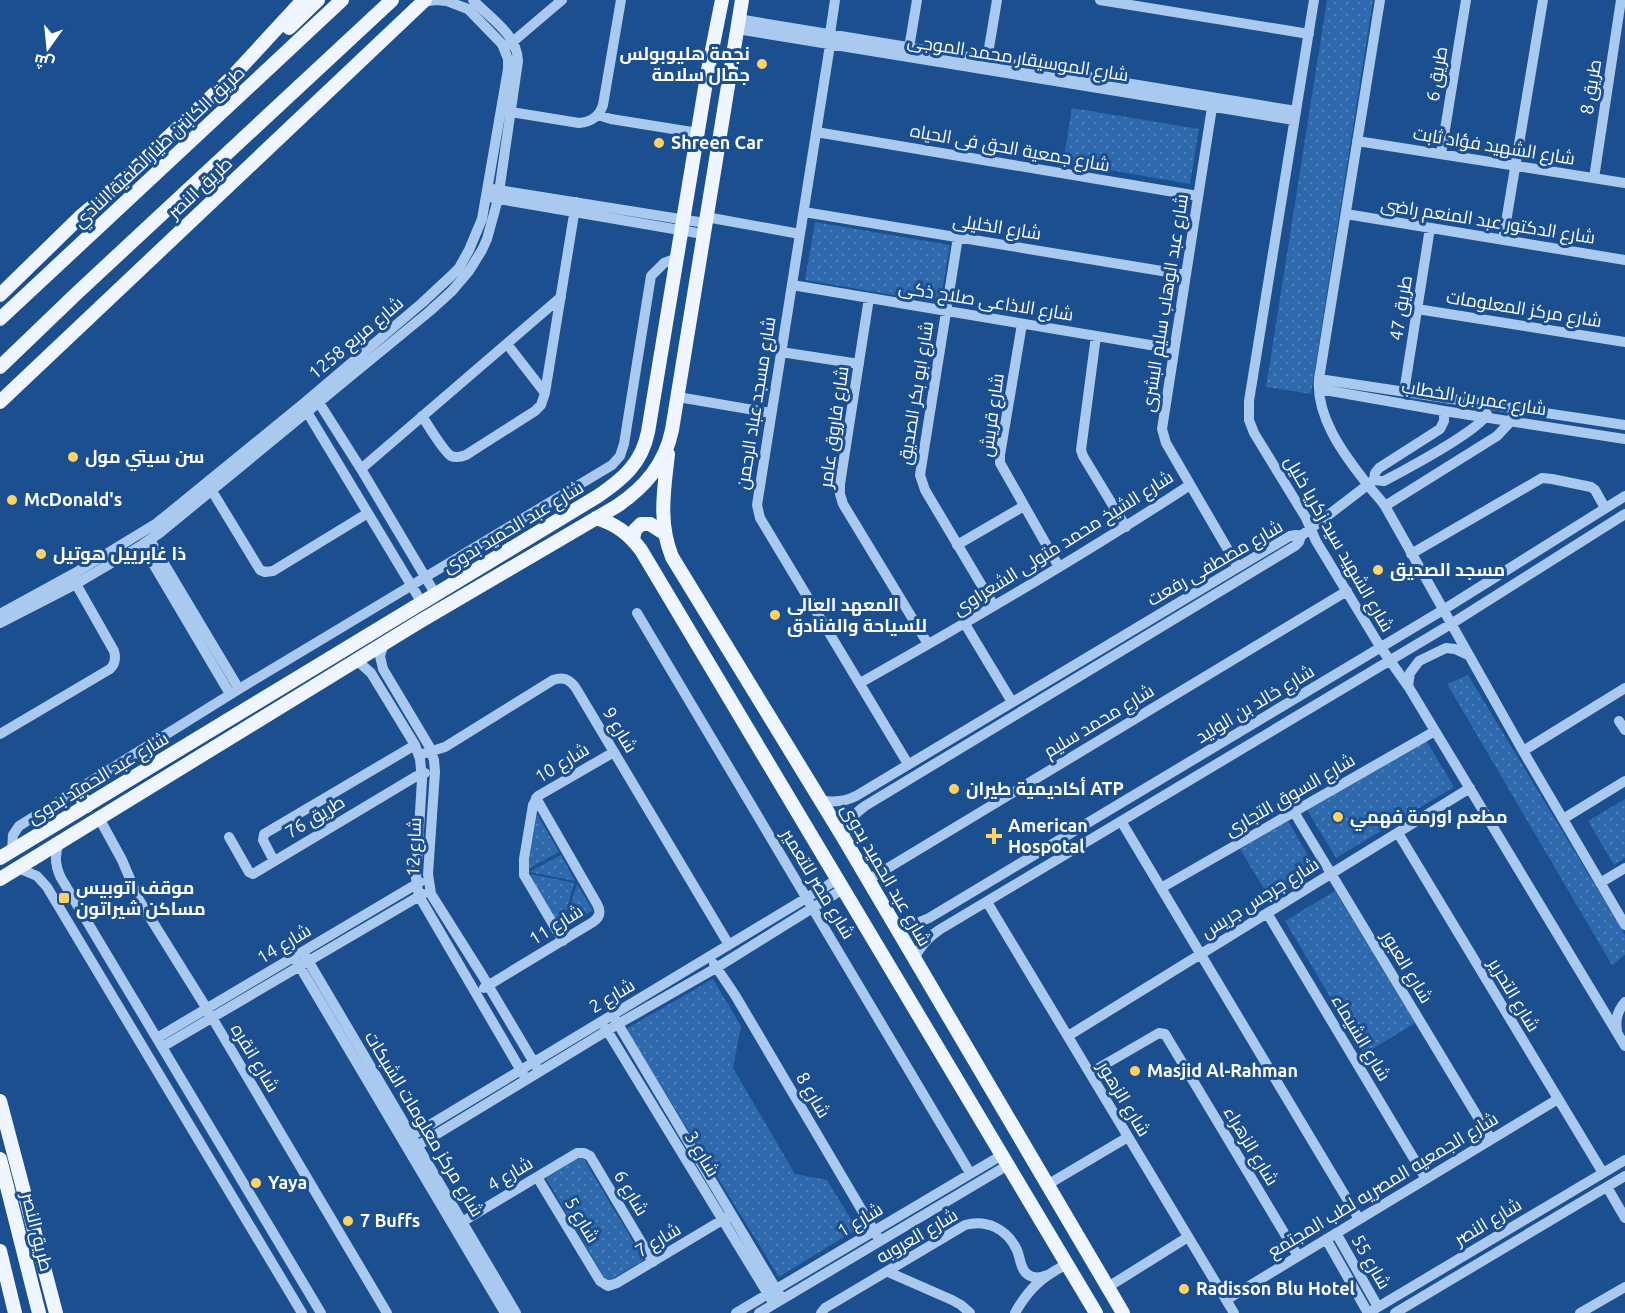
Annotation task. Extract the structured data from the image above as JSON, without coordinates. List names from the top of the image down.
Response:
{
  "streets": {
    "main road": ["طريق الكابتن طيار لطفية النادي", "طريق النصر", "شارع عبد الحميد بدوى"],
    "street": [
      "شارع الموسيقار محمد الموجى",
      "طريق 6",
      "طريق 8",
      "شارع الشهيد فؤاد ثابت",
      "شارع جمعية الحق فى الحياه",
      "شارع الدكتور عبد المنعم راضى",
      "شارع الخليلى",
      "شارع الاذاعى صلاح ذكى",
      "شارع عبد الوهاب سليم البشرى",
      "طريق 47",
      "شارع مركز المعلومات",
      "شارع مربع 1258",
      "شارع ابو بكر الصديق",
      "شارع عمر بن الخطاب",
      "شارع مسجد عباد الرحمن",
      "شارع قريش",
      "شارع فاروق عامر",
      "شارع الشيخ محمد متولى الشعراوى",
      "شارع الشهيد سيد زكريا خليل",
      "شارع مصطفى رفعت",
      "شارع خالد بن الوليد",
      "شارع محمد سليم",
      "شارع 9",
      "شارع 10",
      "شارع السوق التجارى",
      "طريق 76",
      "شارع 12",
      "شارع مصر للتعمير",
      "شارع جرجس جريس",
      "شارع 11",
      "شارع 14",
      "شارع العبور",
      "شارع التحرير",
      "شارع 2",
      "شارع الشيماء",
      "شارع انقره",
      "شارع 8",
      "شارع الزهور",
      "شارع مركز معلومات الشبكات",
      "شارع الزهراء",
      "شارع 3",
      "شارع 4",
      "شارع الجمعيه المصريه لطب المجتمع",
      "شارع 6",
      "شارع 5",
      "شارع 1",
      "شارع النصر",
      "شارع العروبه",
      "شارع 7",
      "شارع 55"
    ]
  },
  "crossings": [
    ["شارع الموسيقار محمد الموجى", "شارع عبد الوهاب سليم البشرى"],
    ["شارع الموسيقار محمد الموجى", "شارع مسجد عباد الرحمن"],
    ["شارع الموسيقار محمد الموجى", "شارع عبد الحميد بدوى"],
    ["شارع الموسيقار محمد الموجى", "شارع الشهيد سيد زكريا خليل"],
    ["طريق 6", "شارع الشهيد فؤاد ثابت"],
    ["طريق 8", "شارع الشهيد فؤاد ثابت"],
    ["شارع جمعية الحق فى الحياه", "شارع عبد الوهاب سليم البشرى"],
    ["شارع جمعية الحق فى الحياه", "شارع مسجد عباد الرحمن"],
    ["شارع الدكتور عبد المنعم راضى", "طريق 47"],
    ["شارع الخليلى", "شارع عبد الوهاب سليم البشرى"],
    ["شارع الخليلى", "شارع ابو بكر الصديق"],
    ["شارع الخليلى", "شارع مسجد عباد الرحمن"],
    ["شارع الاذاعى صلاح ذكى", "شارع عبد الوهاب سليم البشرى"],
    ["شارع الاذاعى صلاح ذكى", "شارع ابو بكر الصديق"],
    ["شارع الاذاعى صلاح ذكى", "شارع مسجد عباد الرحمن"],
    ["شارع الاذاعى صلاح ذكى", "شارع قريش"],
    ["شارع الاذاعى صلاح ذكى", "شارع فاروق عامر"],
    ["شارع عبد الوهاب سليم البشرى", "شارع الشيخ محمد متولى الشعراوى"],
    ["شارع عبد الوهاب سليم البشرى", "شارع مصطفى رفعت"],
    ["طريق 47", "شارع مركز المعلومات"],
    ["طريق 47", "شارع عمر بن الخطاب"],
    ["شارع ابو بكر الصديق", "شارع الشيخ محمد متولى الشعراوى"],
    ["شارع مسجد عباد الرحمن", "شارع الشيخ محمد متولى الشعراوى"],
    ["شارع مسجد عباد الرحمن", "شارع مصطفى رفعت"],
    ["شارع قريش", "شارع الشيخ محمد متولى الشعراوى"],
    ["شارع فاروق عامر", "شارع الشيخ محمد متولى الشعراوى"],
    ["شارع عبد الحميد بدوى", "شارع مصطفى رفعت"],
    ["شارع عبد الحميد بدوى", "شارع خالد بن الوليد"],
    ["شارع عبد الحميد بدوى", "شارع محمد سليم"],
    ["شارع عبد الحميد بدوى", "شارع 12"],
    ["شارع عبد الحميد بدوى", "شارع 2"],
    ["شارع عبد الحميد بدوى", "شارع انقره"],
    ["شارع عبد الحميد بدوى", "شارع 1"],
    ["شارع الشهيد سيد زكريا خليل", "شارع خالد بن الوليد"],
    ["شارع الشهيد سيد زكريا خليل", "شارع محمد سليم"],
    ["شارع الشهيد سيد زكريا خليل", "شارع السوق التجارى"],
    ["شارع الشهيد سيد زكريا خليل", "شارع جرجس جريس"],
    ["شارع خالد بن الوليد", "شارع الزهور"],
    ["شارع 9", "شارع 10"],
    ["شارع 9", "طريق 76"],
    ["شارع 9", "شارع 12"],
    ["شارع 9", "شارع 2"],
    ["شارع 10", "شارع 11"],
    ["شارع السوق التجارى", "شارع العبور"],
    ["طريق 76", "شارع 12"],
    ["شارع 12", "شارع 11"],
    ["شارع 12", "شارع 14"],
    ["شارع 12", "شارع 2"],
    ["شارع مصر للتعمير", "شارع 2"],
    ["شارع مصر للتعمير", "شارع 1"],
    ["شارع جرجس جريس", "شارع العبور"],
    ["شارع جرجس جريس", "شارع التحرير"],
    ["شارع جرجس جريس", "شارع الشيماء"],
    ["شارع جرجس جريس", "شارع الزهور"],
    ["شارع 14", "شارع انقره"],
    ["شارع 14", "شارع مركز معلومات الشبكات"],
    ["شارع العبور", "شارع الجمعيه المصريه لطب المجتمع"],
    ["شارع التحرير", "شارع الجمعيه المصريه لطب المجتمع"],
    ["شارع التحرير", "شارع النصر"],
    ["شارع 2", "شارع 8"],
    ["شارع 2", "شارع مركز معلومات الشبكات"],
    ["شارع 2", "شارع 3"],
    ["شارع الشيماء", "شارع الجمعيه المصريه لطب المجتمع"],
    ["شارع 8", "شارع 1"],
    ["شارع الزهور", "شارع الزهراء"],
    ["شارع الزهور", "شارع الجمعيه المصريه لطب المجتمع"],
    ["شارع مركز معلومات الشبكات", "شارع 4"],
    ["شارع الزهراء", "شارع الجمعيه المصريه لطب المجتمع"],
    ["شارع 3", "شارع 1"],
    ["شارع 3", "شارع 7"],
    ["شارع 4", "شارع 6"],
    ["شارع 4", "شارع 5"],
    ["شارع الجمعيه المصريه لطب المجتمع", "شارع 55"],
    ["شارع 6", "شارع 7"],
    ["شارع 5", "شارع 7"],
    ["شارع النصر", "شارع 55"]
  ],
  "places": {
    "other": [
      "نجمة هليوبولس جمال سلامة",
      "Shreen Car",
      "سن سيتي مول",
      "McDonald's",
      "ذا غابرييل هوتيل",
      "مسجد الصديق",
      "المعهد العالى للسياحة والفنادق",
      "أكاديمية طيران ATP",
      "مطعم اورمة فهمي",
      "Masjid Al-Rahman",
      "Yaya",
      "7 Buffs",
      "Radisson Blu Hotel"
    ],
    "health": ["American Hospotal"],
    "transit": ["موقف اتوبيس مساكن شيراتون"]
  },
  "north": "bottom"
}
